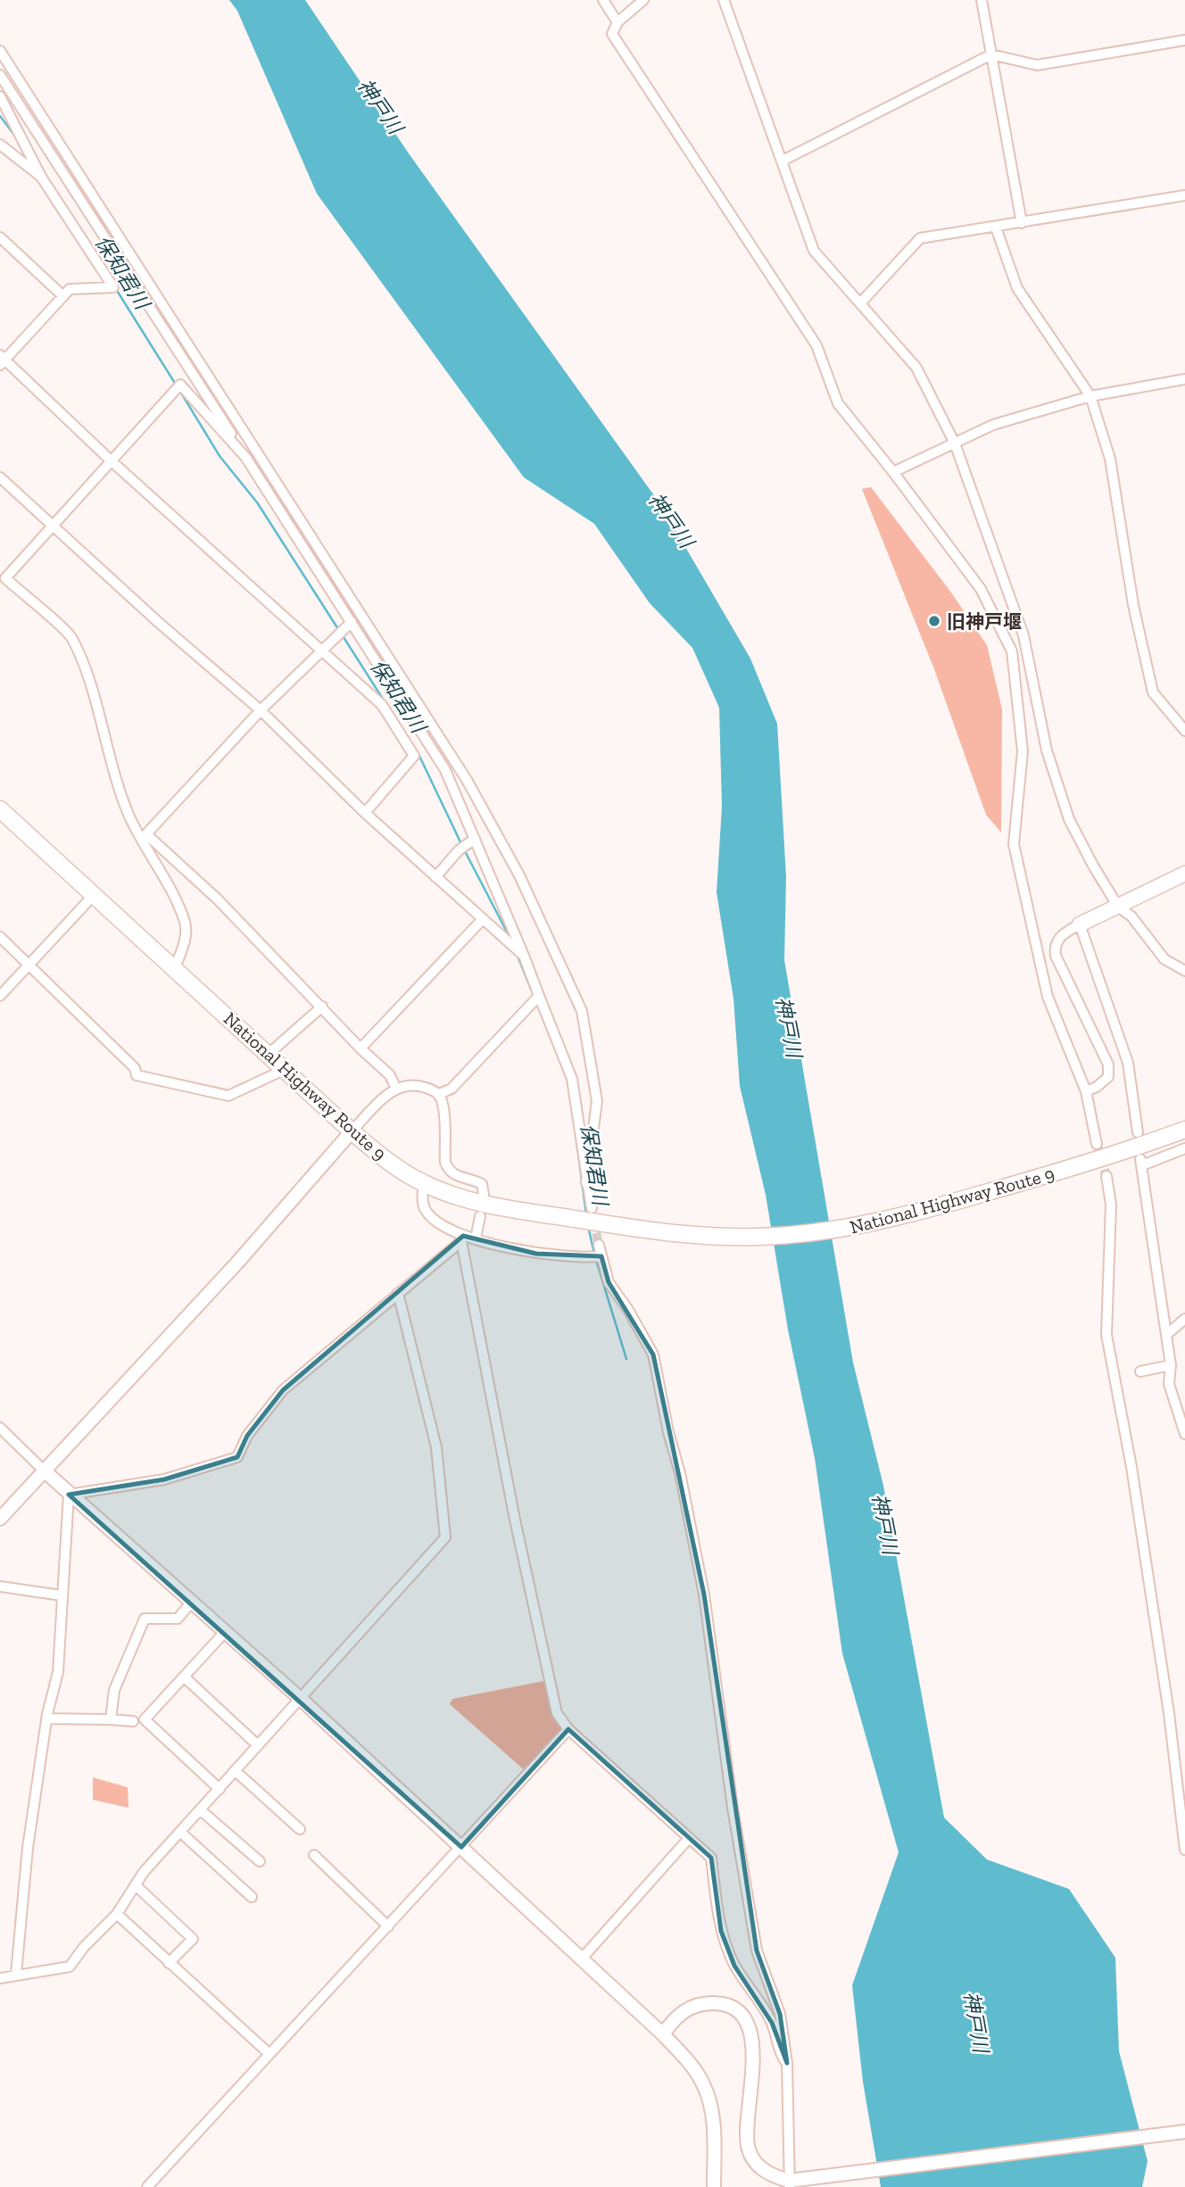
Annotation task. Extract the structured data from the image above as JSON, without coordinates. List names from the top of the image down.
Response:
{
  "streets": {
    "highway": ["National Highway Route 9"]
  },
  "water": ["神戸川", "保知君川"],
  "places": ["旧神戸堰"]
}
